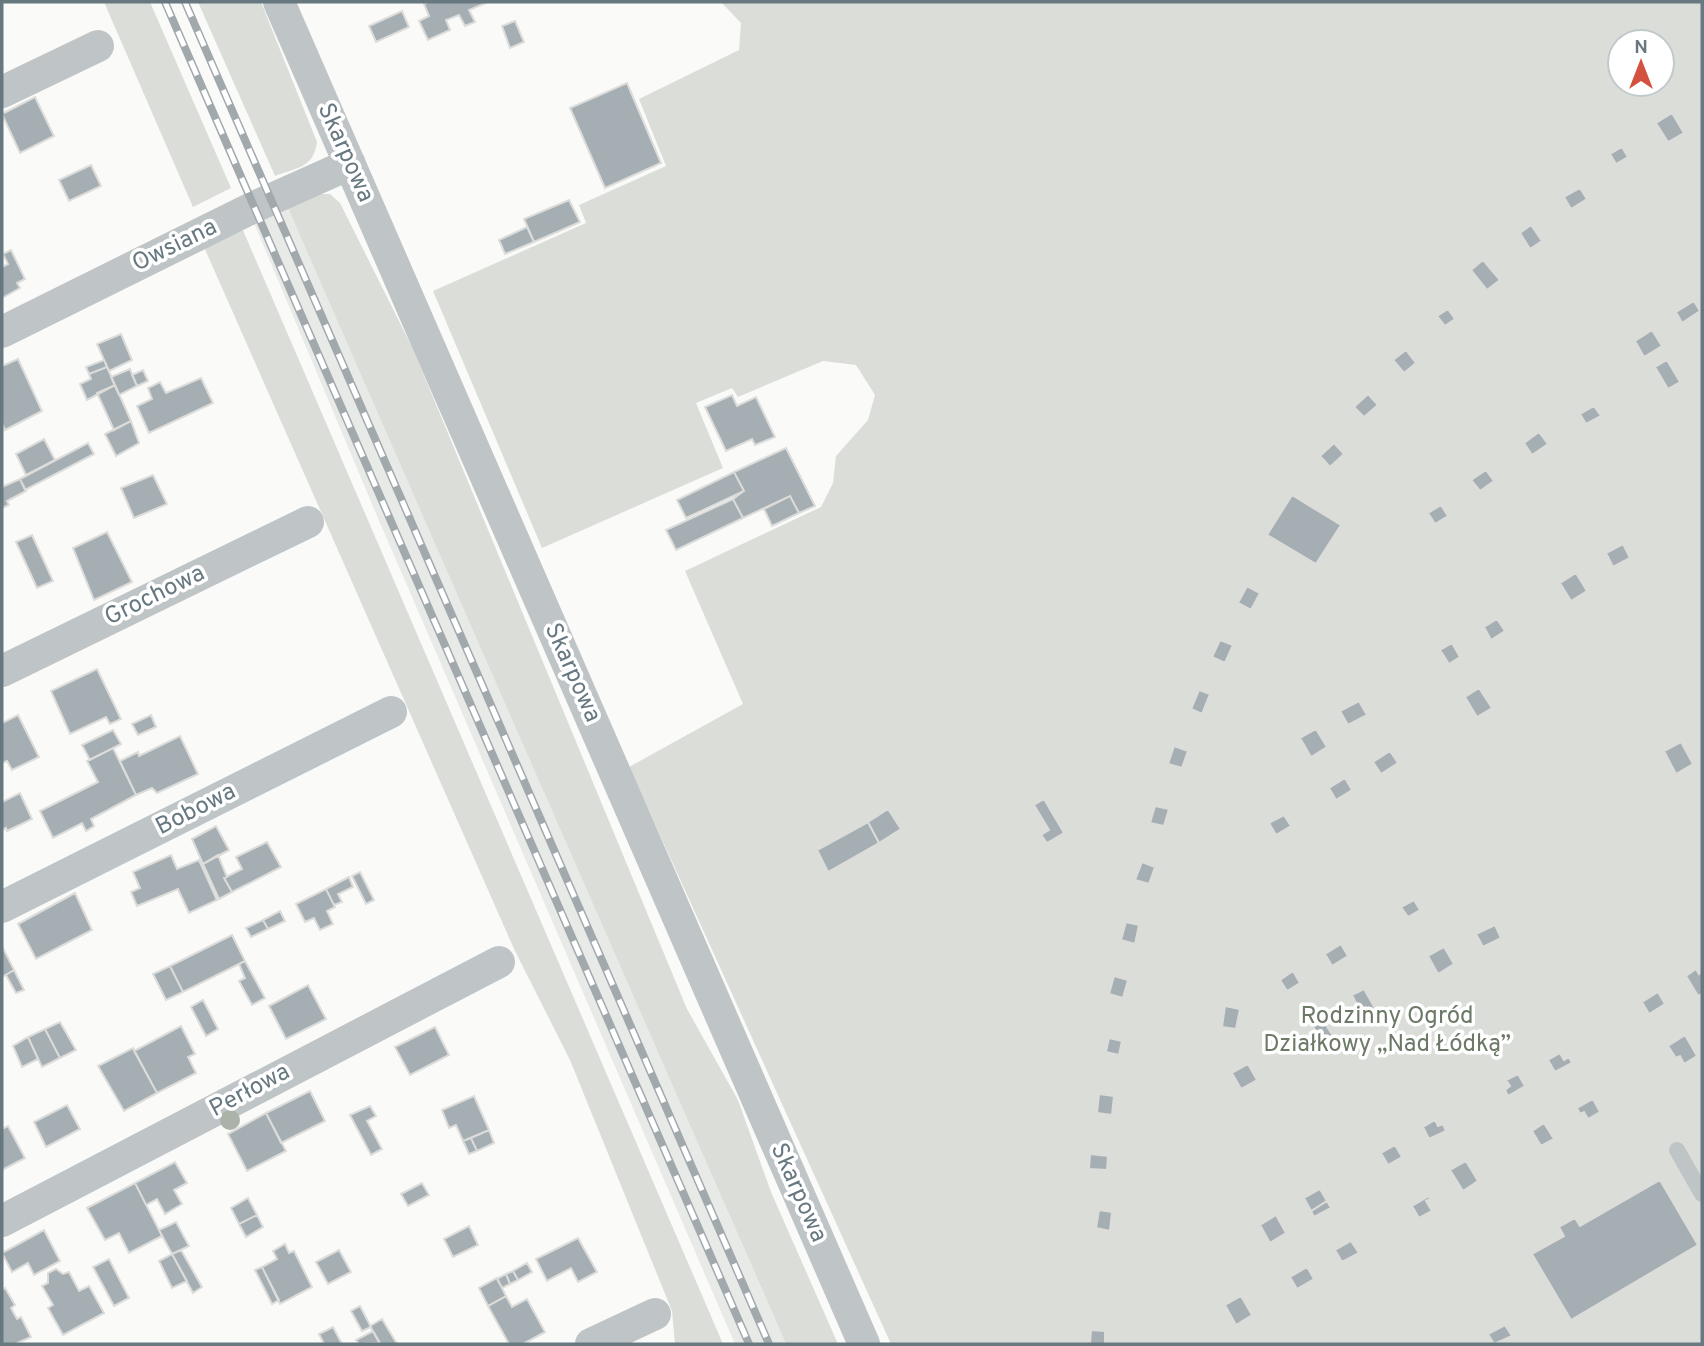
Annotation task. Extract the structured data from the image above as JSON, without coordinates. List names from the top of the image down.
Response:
{
  "streets": {
    "street": [
      "Skarpowa",
      "Owsiana",
      "Grochowa",
      "Bobowa",
      "Perłowa"
    ]
  },
  "crossings": [
    ["Skarpowa", "Owsiana"]
  ],
  "parks": ["Rodzinny Ogród Działkowy „Nad Łódką”"],
  "north": "top"
}
